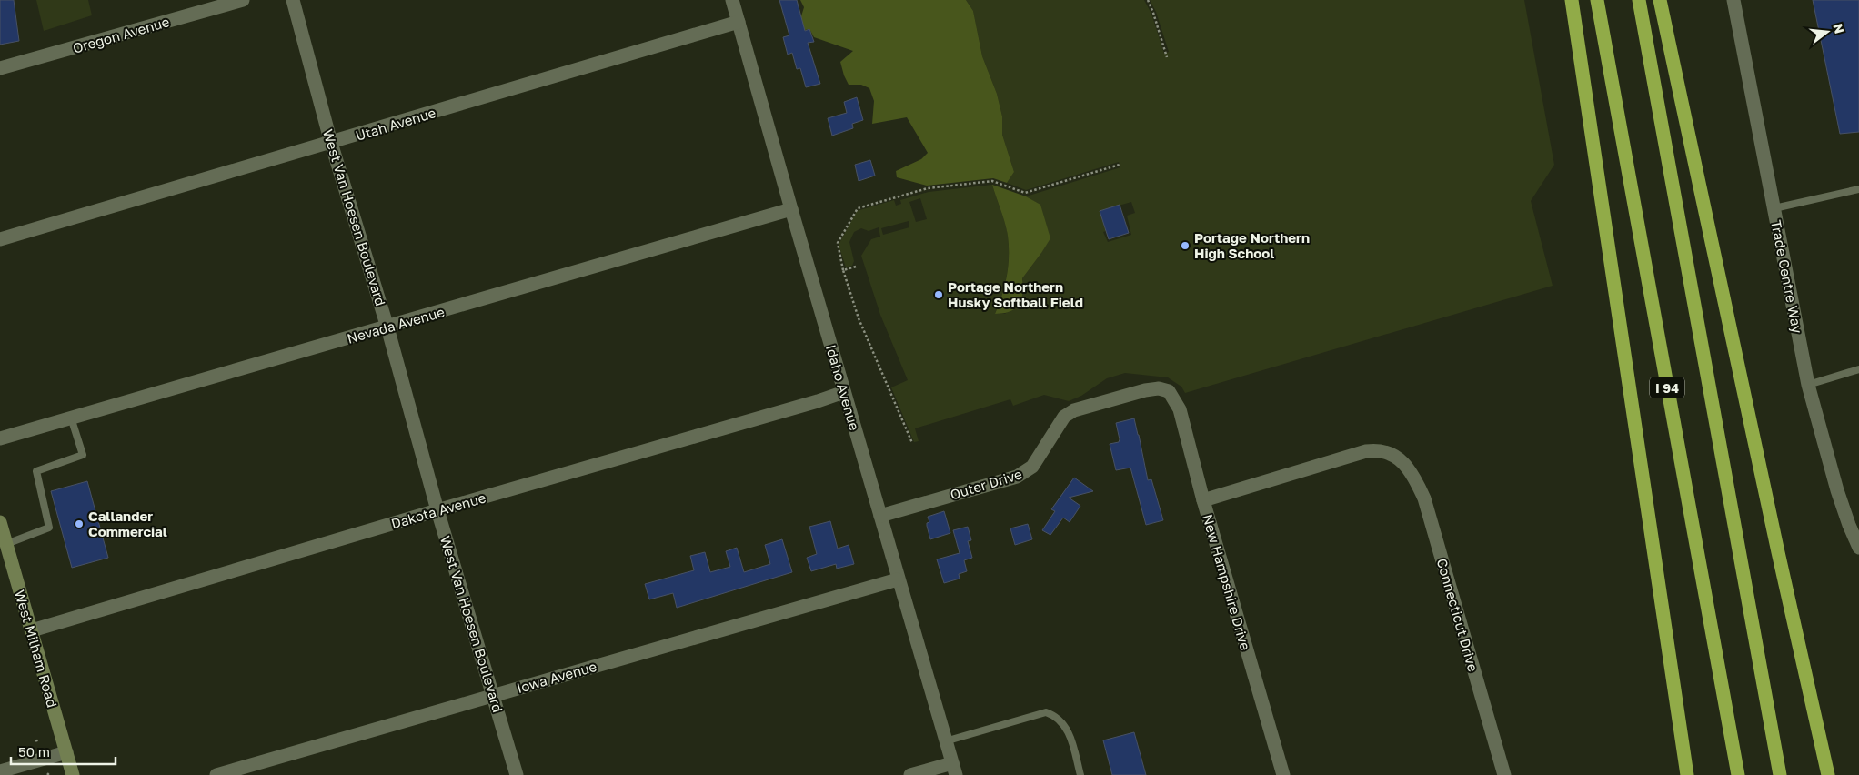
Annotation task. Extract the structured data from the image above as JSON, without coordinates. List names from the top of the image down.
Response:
{
  "streets": {
    "highway": ["I 94"],
    "street": [
      "Oregon Avenue",
      "Utah Avenue",
      "West Van Hoesen Boulevard",
      "Trade Centre Way",
      "Nevada Avenue",
      "Idaho Avenue",
      "Outer Drive",
      "Dakota Avenue",
      "New Hampshire Drive",
      "Connecticut Drive",
      "West Milham Road",
      "Iowa Avenue"
    ]
  },
  "crossings": [
    ["Utah Avenue", "West Van Hoesen Boulevard"],
    ["Utah Avenue", "Idaho Avenue"],
    ["West Van Hoesen Boulevard", "Nevada Avenue"],
    ["West Van Hoesen Boulevard", "Dakota Avenue"],
    ["West Van Hoesen Boulevard", "Iowa Avenue"],
    ["Nevada Avenue", "Idaho Avenue"],
    ["Idaho Avenue", "Outer Drive"],
    ["Idaho Avenue", "Dakota Avenue"],
    ["Idaho Avenue", "Iowa Avenue"],
    ["Outer Drive", "New Hampshire Drive"],
    ["Dakota Avenue", "West Milham Road"],
    ["New Hampshire Drive", "Connecticut Drive"]
  ],
  "places": ["Portage Northern High School", "Portage Northern Husky Softball Field", "Callander Commercial"],
  "scale_bar": "50 m",
  "north": "right"
}
